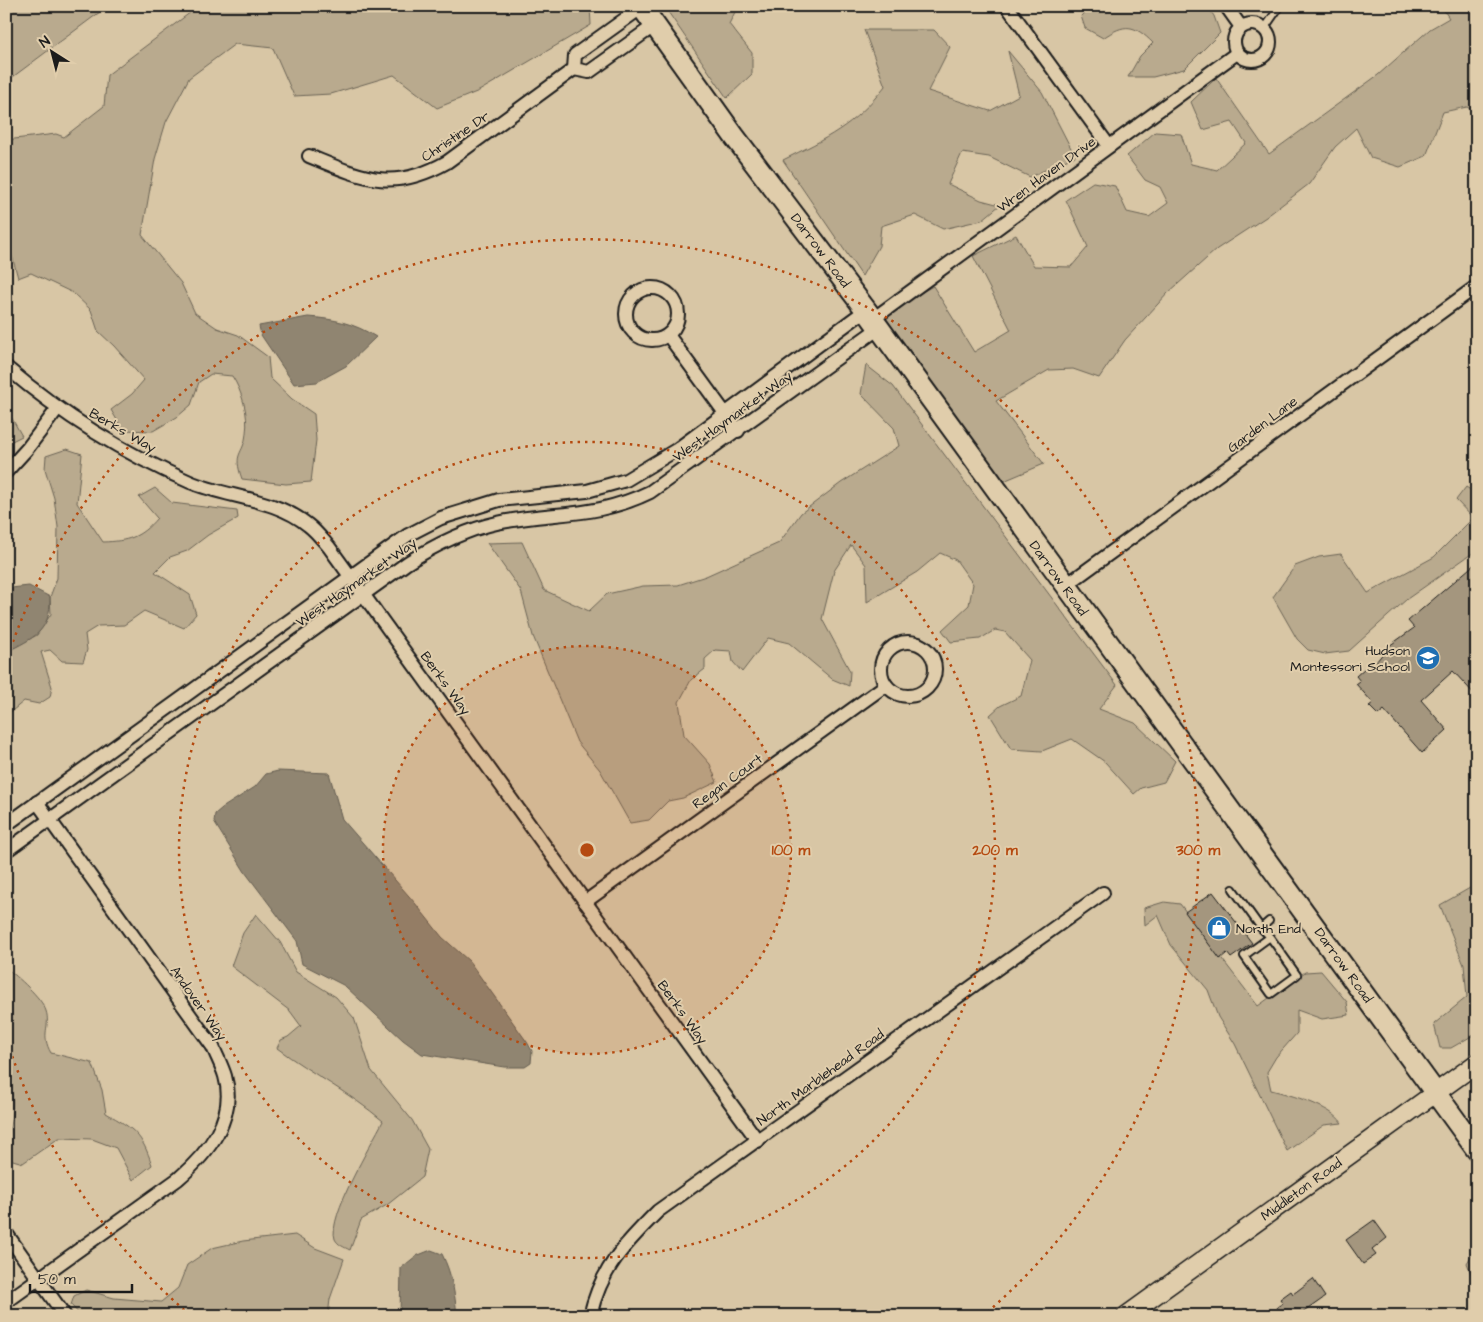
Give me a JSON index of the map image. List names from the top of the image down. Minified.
{"streets":{"main road":["Darrow Road"],"street":["Christine Dr","Wren Haven Drive","West Haymarket Way","Garden Lane","Berks Way","Regan Court","Andover Way","North Marblehead Road","Middleton Road"]},"crossings":[["Christine Dr","Darrow Road"],["Wren Haven Drive","Darrow Road"],["Wren Haven Drive","West Haymarket Way"],["Darrow Road","West Haymarket Way"],["Darrow Road","Garden Lane"],["Darrow Road","Middleton Road"],["West Haymarket Way","Berks Way"],["West Haymarket Way","Andover Way"],["Berks Way","Regan Court"],["Berks Way","North Marblehead Road"]],"places":{"school or university":["Hudson Montessori School"],"shop":["North End"]},"scale_bar":"50 m","north":"top left","rings":["100 m","200 m","300 m"]}
